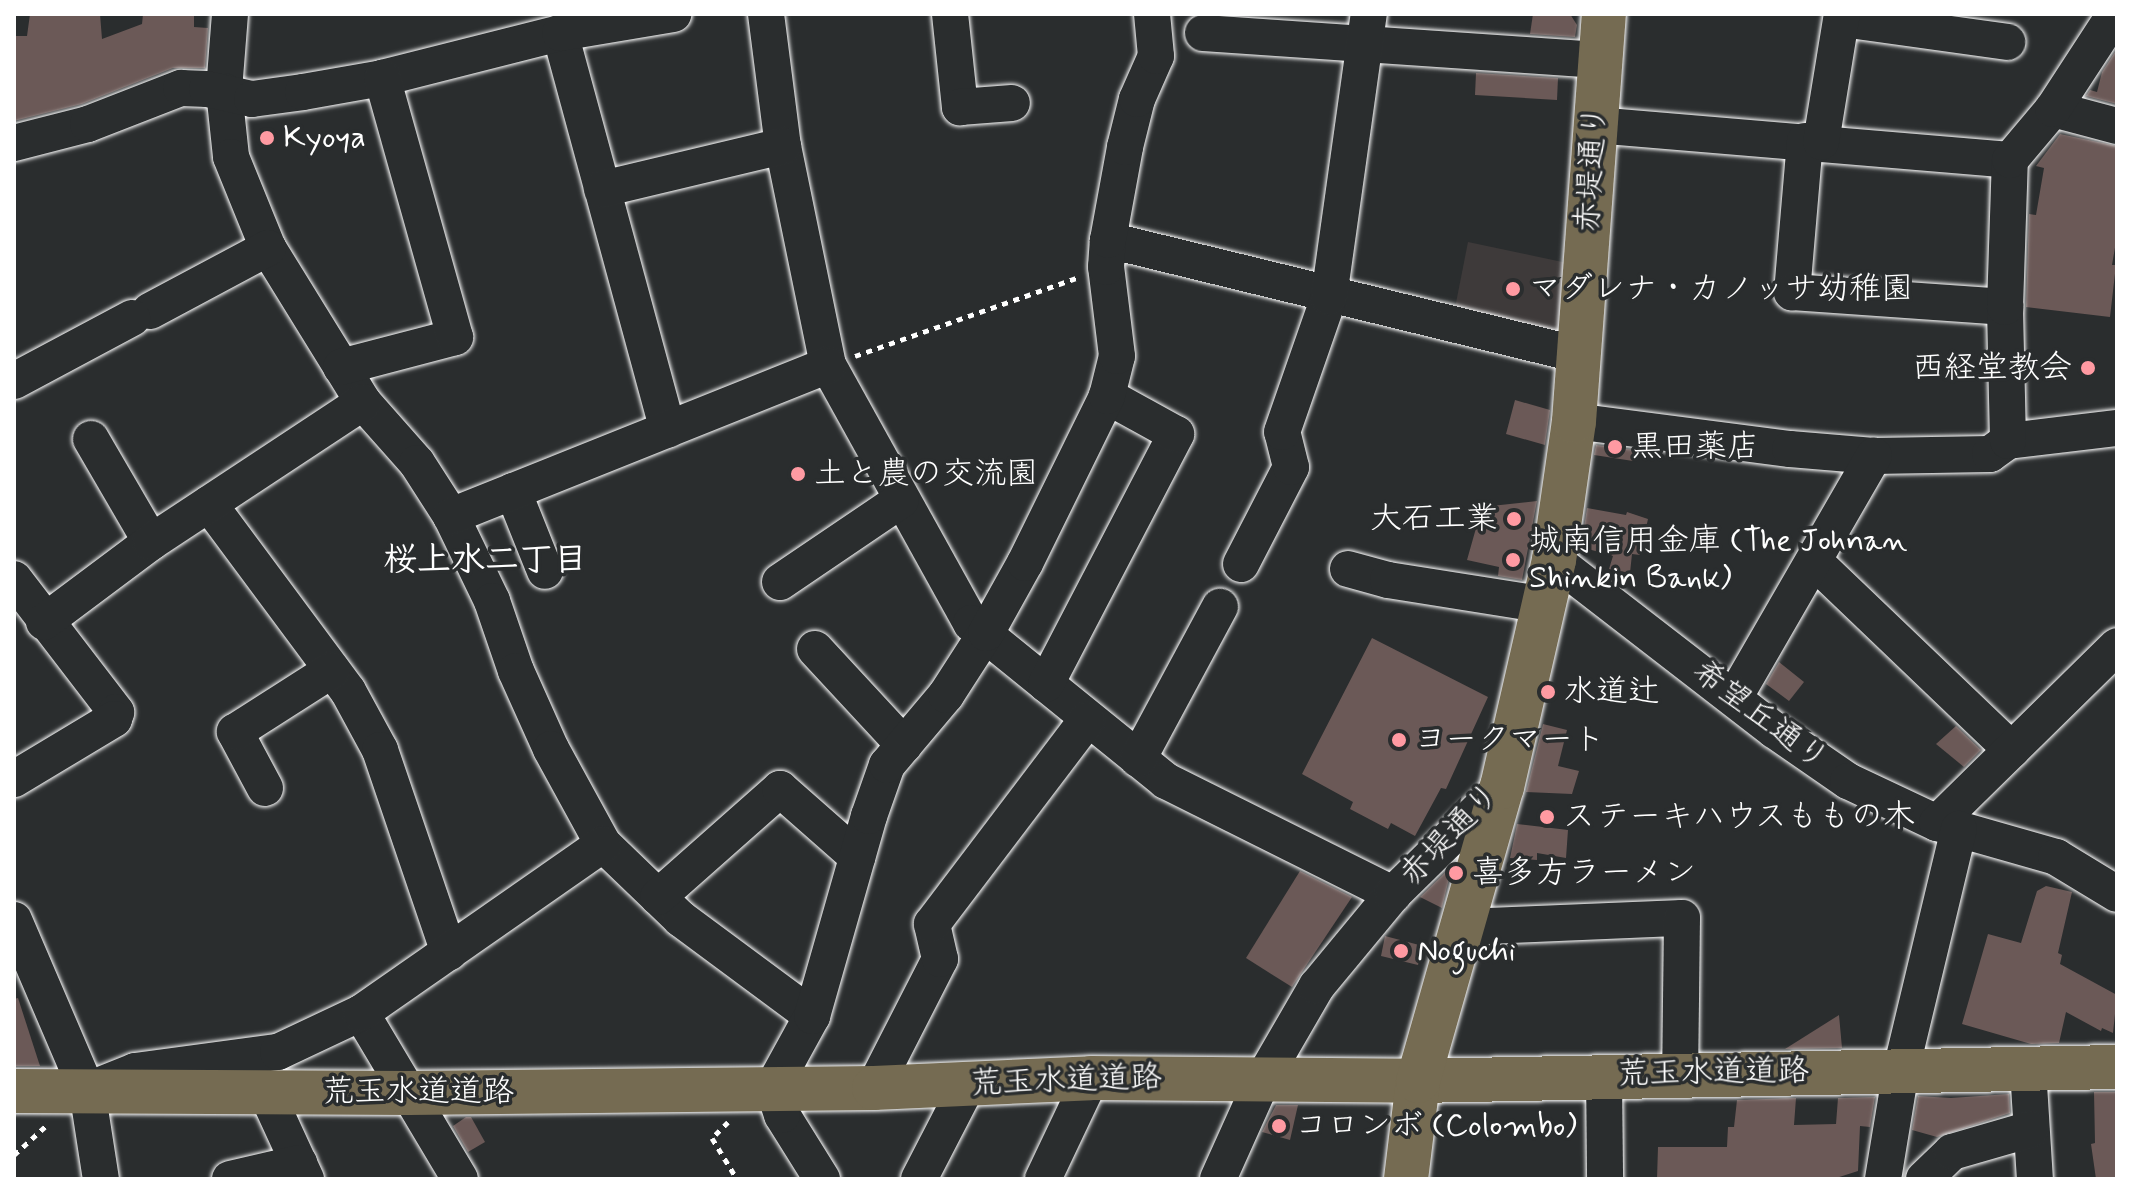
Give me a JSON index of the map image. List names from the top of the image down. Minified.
{"streets":{"main road":["赤堤通り","荒玉水道道路"],"street":["希望丘通り"]},"crossings":[["赤堤通り","希望丘通り"],["赤堤通り","荒玉水道道路"]],"districts":["桜上水二丁目"],"places":["Kyoya","マダレナ・カノッサ幼稚園","西経堂教会","黒田薬店","土と農の交流園","大石工業","城南信用金庫 (The Johnan Shinkin Bank)","水道辻","ヨークマート","ステーキハウスももの木","喜多方ラーメン","Noguchi","コロンボ (Colombo)"]}
